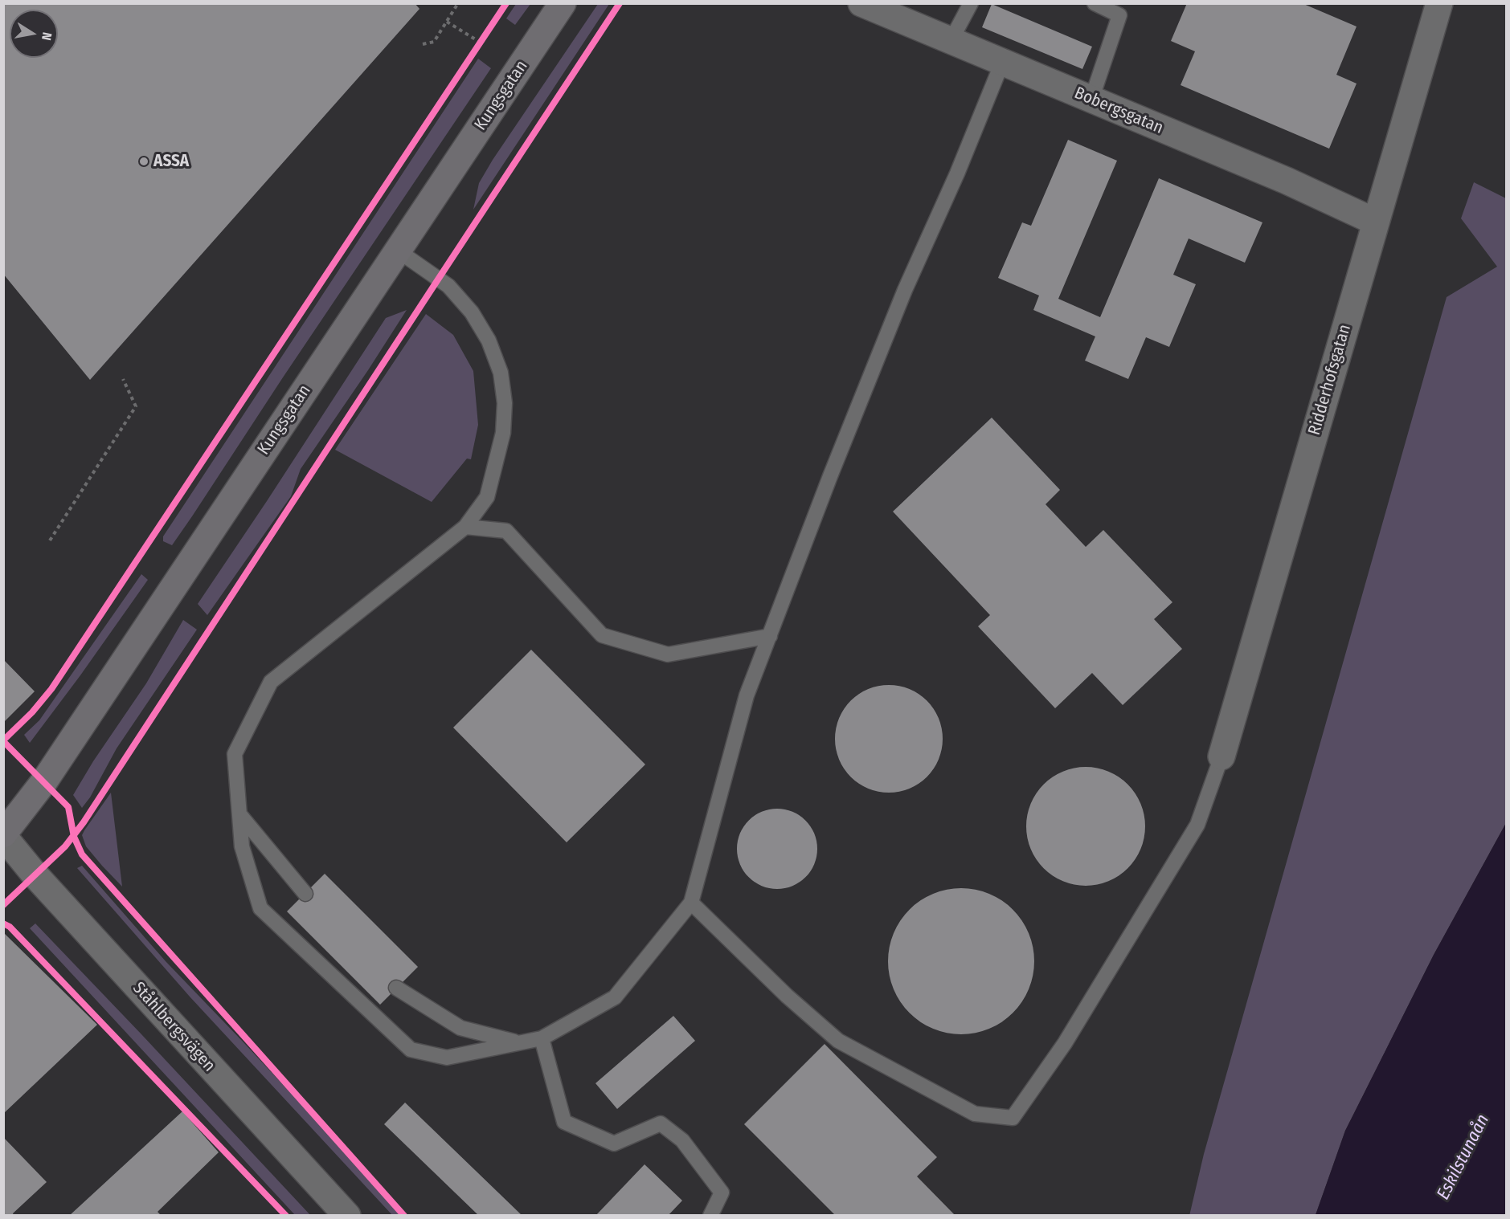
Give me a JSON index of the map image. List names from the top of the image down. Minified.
{"streets":{"main road":["Kungsgatan"],"street":["Bobergsgatan","Ridderhofsgatan","Ståhlbergsvägen"]},"crossings":[["Kungsgatan","Ståhlbergsvägen"],["Bobergsgatan","Ridderhofsgatan"]],"water":["Eskilstunaån"],"places":["ASSA"],"north":"right"}
